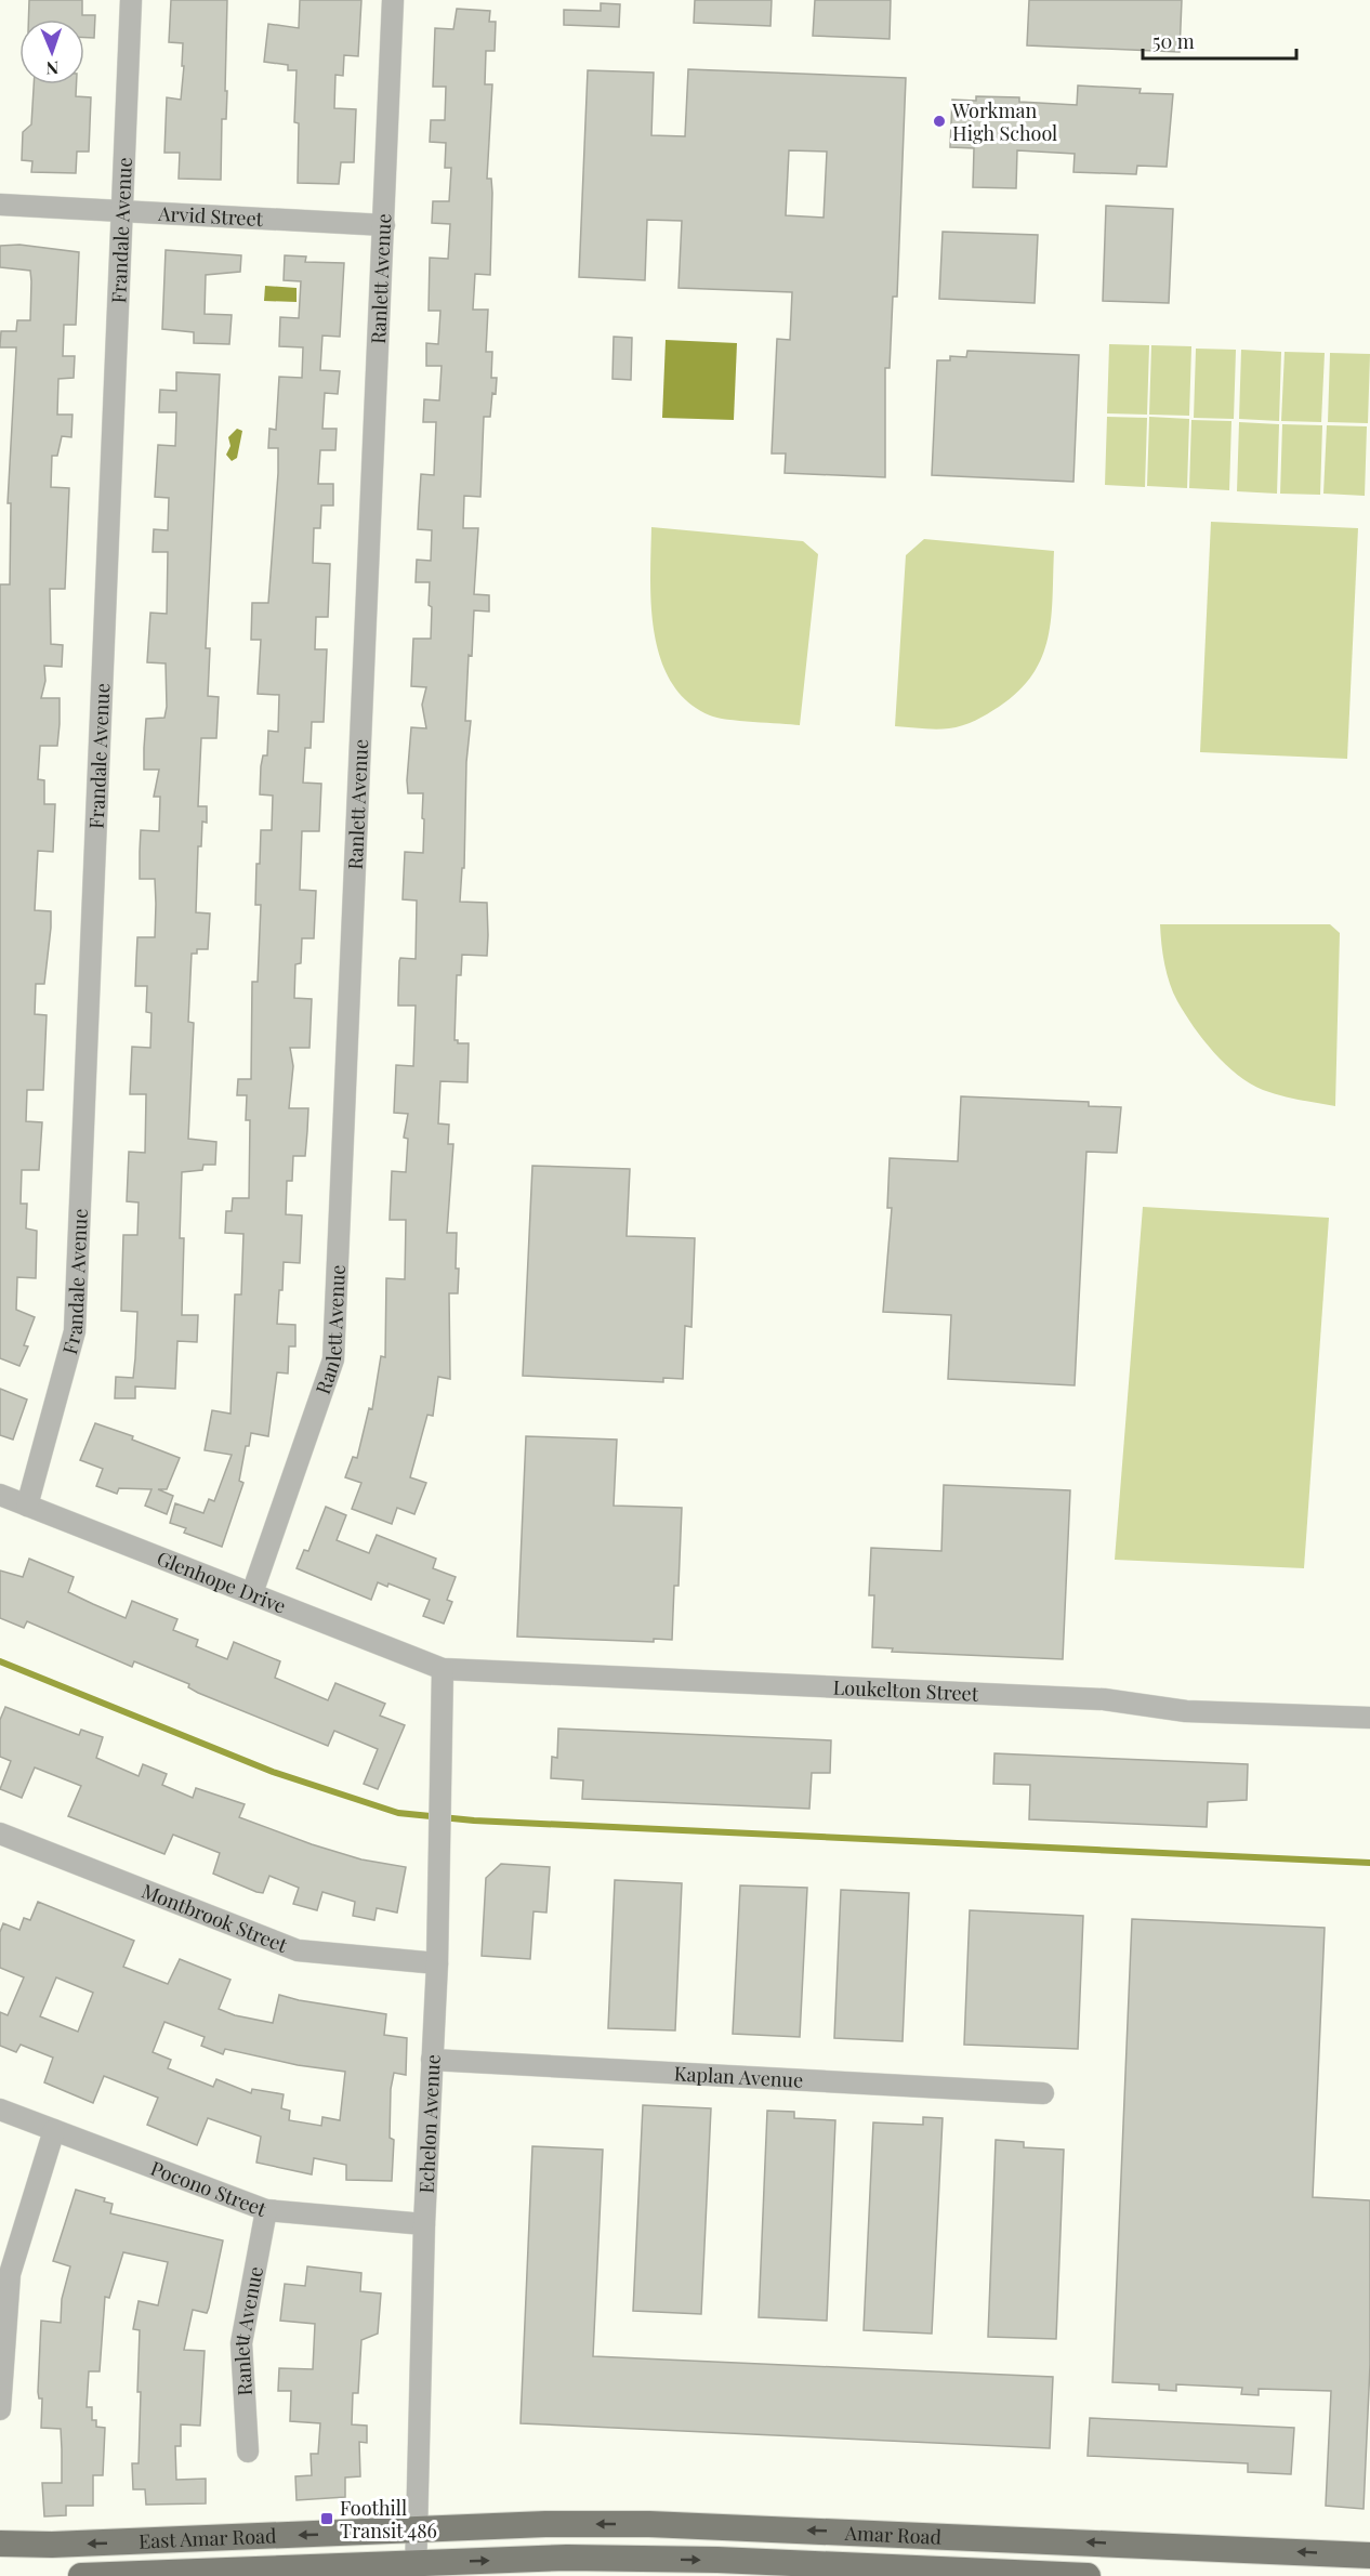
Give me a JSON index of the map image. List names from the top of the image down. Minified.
{"streets":{"main road":["Amar Road","East Amar Road"],"street":["Arvid Street","Frandale Avenue","Ranlett Avenue","Glenhope Drive","Loukelton Street","Montbrook Street","Kaplan Avenue","Echelon Avenue","Pocono Street"]},"crossings":[["Arvid Street","Frandale Avenue"],["Arvid Street","Ranlett Avenue"],["Frandale Avenue","Glenhope Drive"],["Ranlett Avenue","Glenhope Drive"],["Ranlett Avenue","Pocono Street"],["Glenhope Drive","Loukelton Street"],["Glenhope Drive","Echelon Avenue"],["Loukelton Street","Echelon Avenue"],["Montbrook Street","Echelon Avenue"],["Kaplan Avenue","Echelon Avenue"],["Echelon Avenue","Pocono Street"],["Echelon Avenue","Amar Road"],["Echelon Avenue","East Amar Road"],["Amar Road","East Amar Road"]],"places":{"other":["Workman High School"],"transit":["Foothill Transit 486"]},"scale_bar":"50 m","north":"bottom"}
